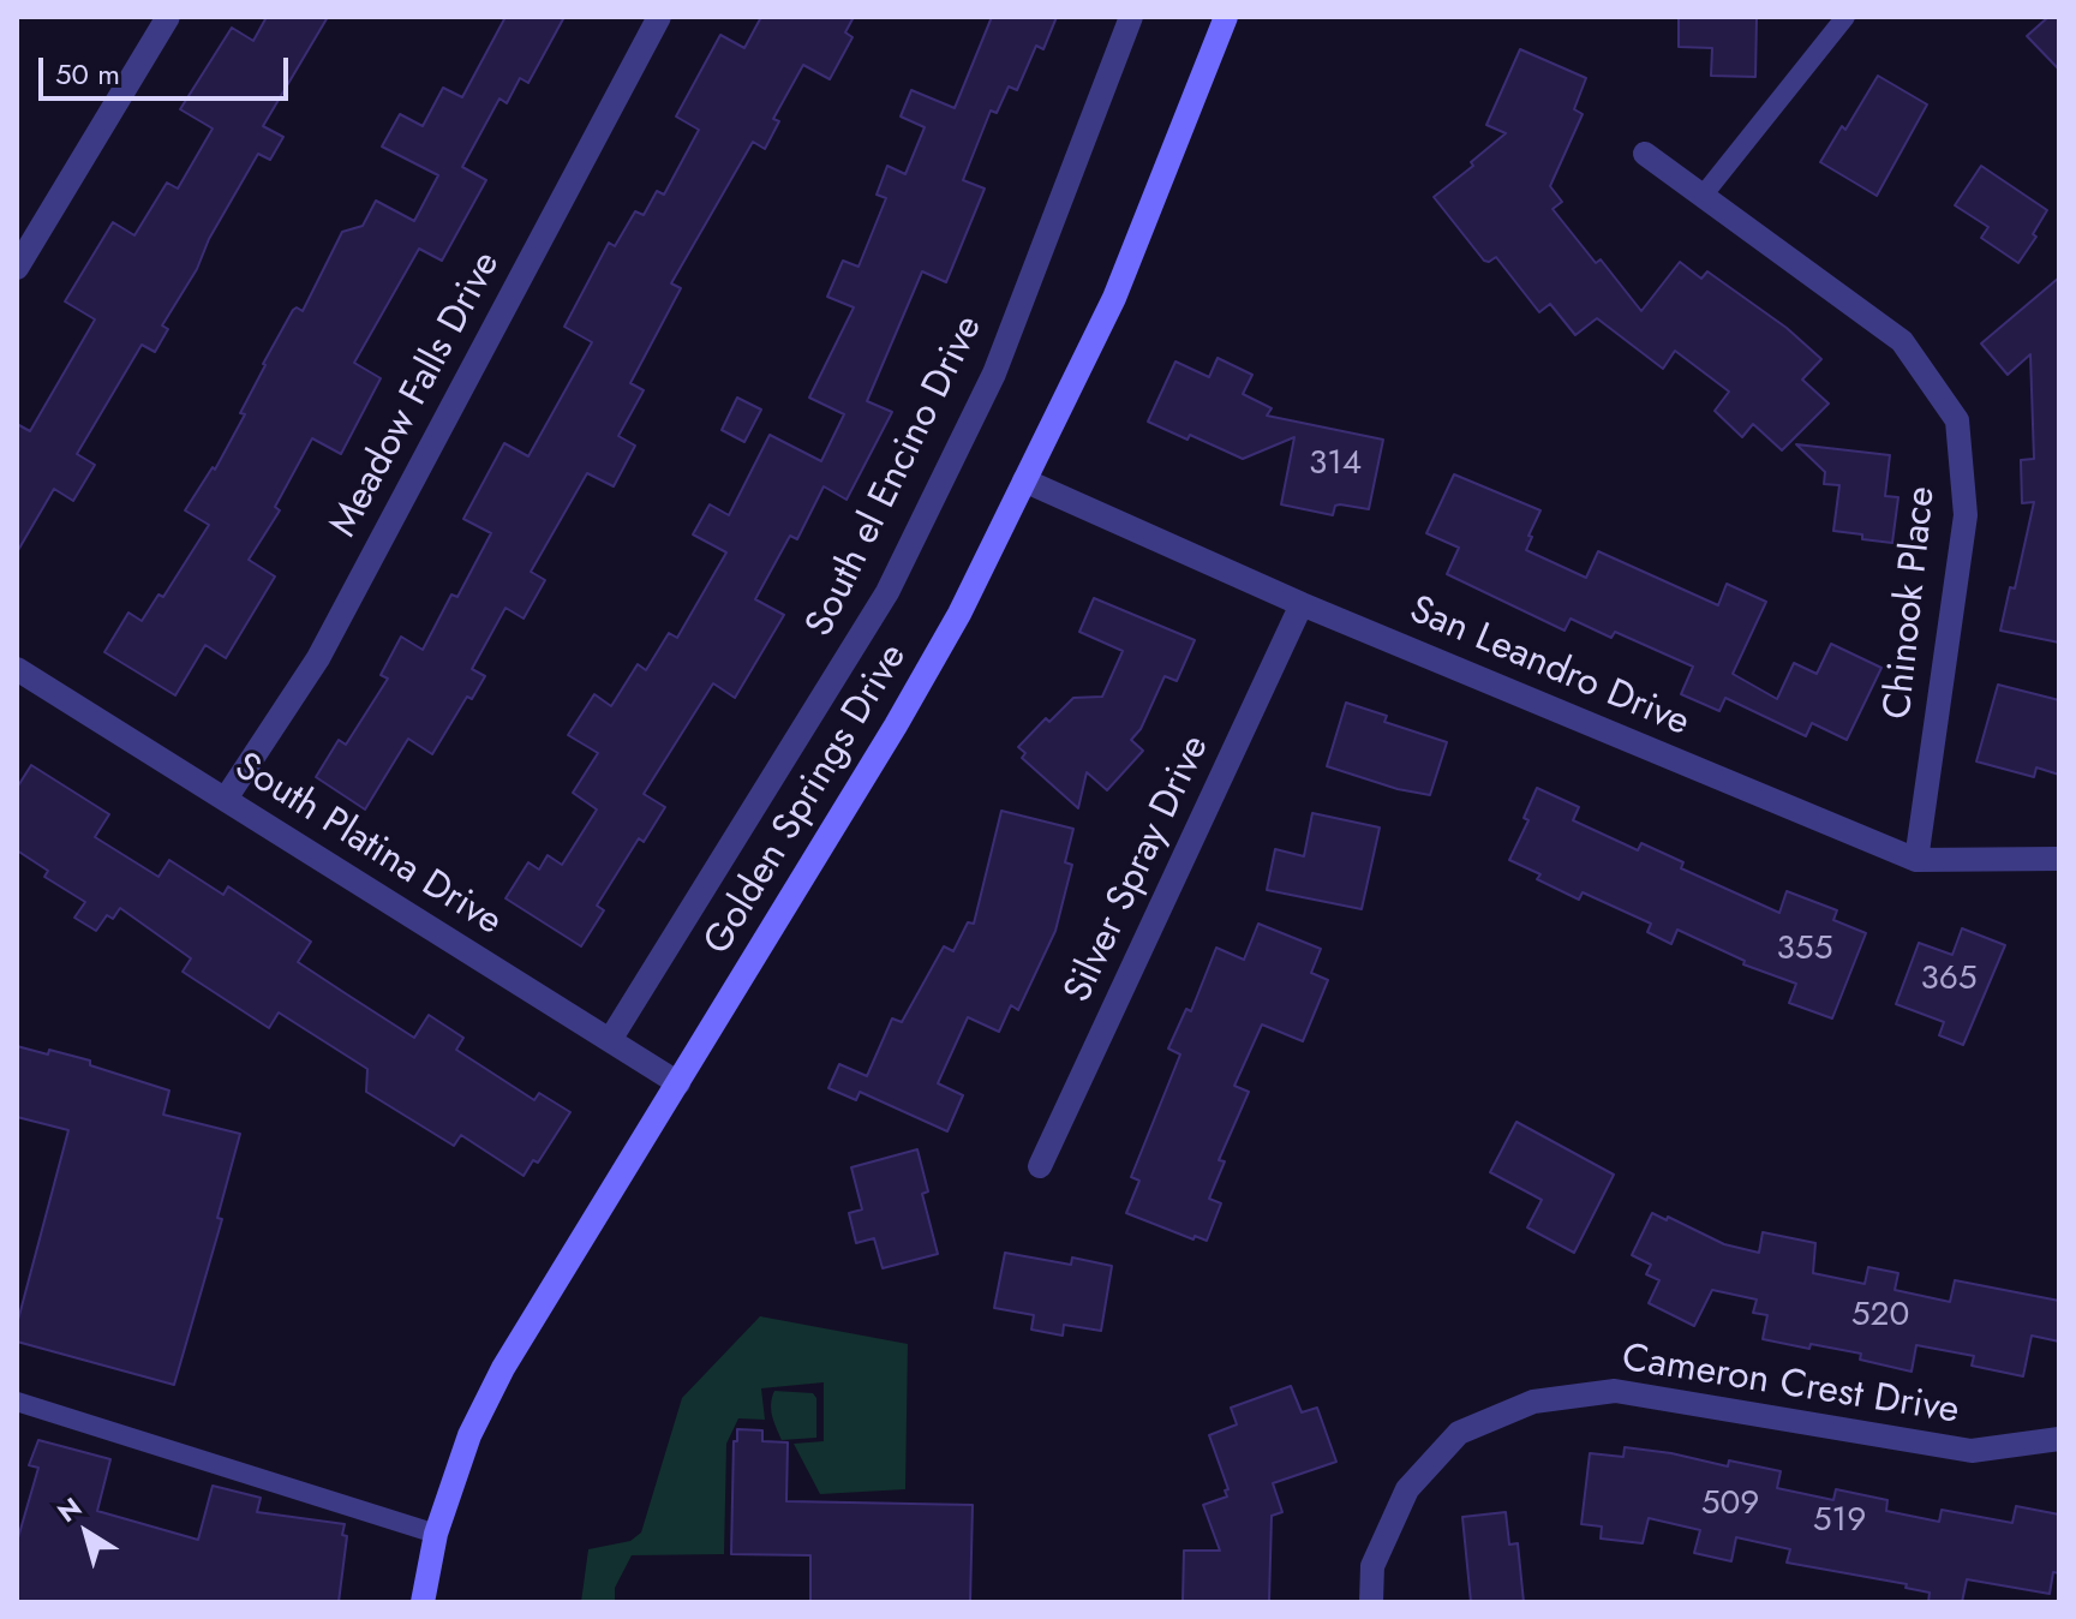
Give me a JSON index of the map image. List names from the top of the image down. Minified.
{"streets":{"main road":["Golden Springs Drive"],"street":["Meadow Falls Drive","South el Encino Drive","Chinook Place","San Leandro Drive","South Platina Drive","Silver Spray Drive","Cameron Crest Drive"]},"crossings":[["Meadow Falls Drive","South Platina Drive"],["South el Encino Drive","South Platina Drive"],["Chinook Place","San Leandro Drive"],["San Leandro Drive","Golden Springs Drive"],["San Leandro Drive","Silver Spray Drive"],["Golden Springs Drive","South Platina Drive"]],"house_numbers":["314","355","365","520","509","519"],"scale_bar":"50 m","north":"top left"}
